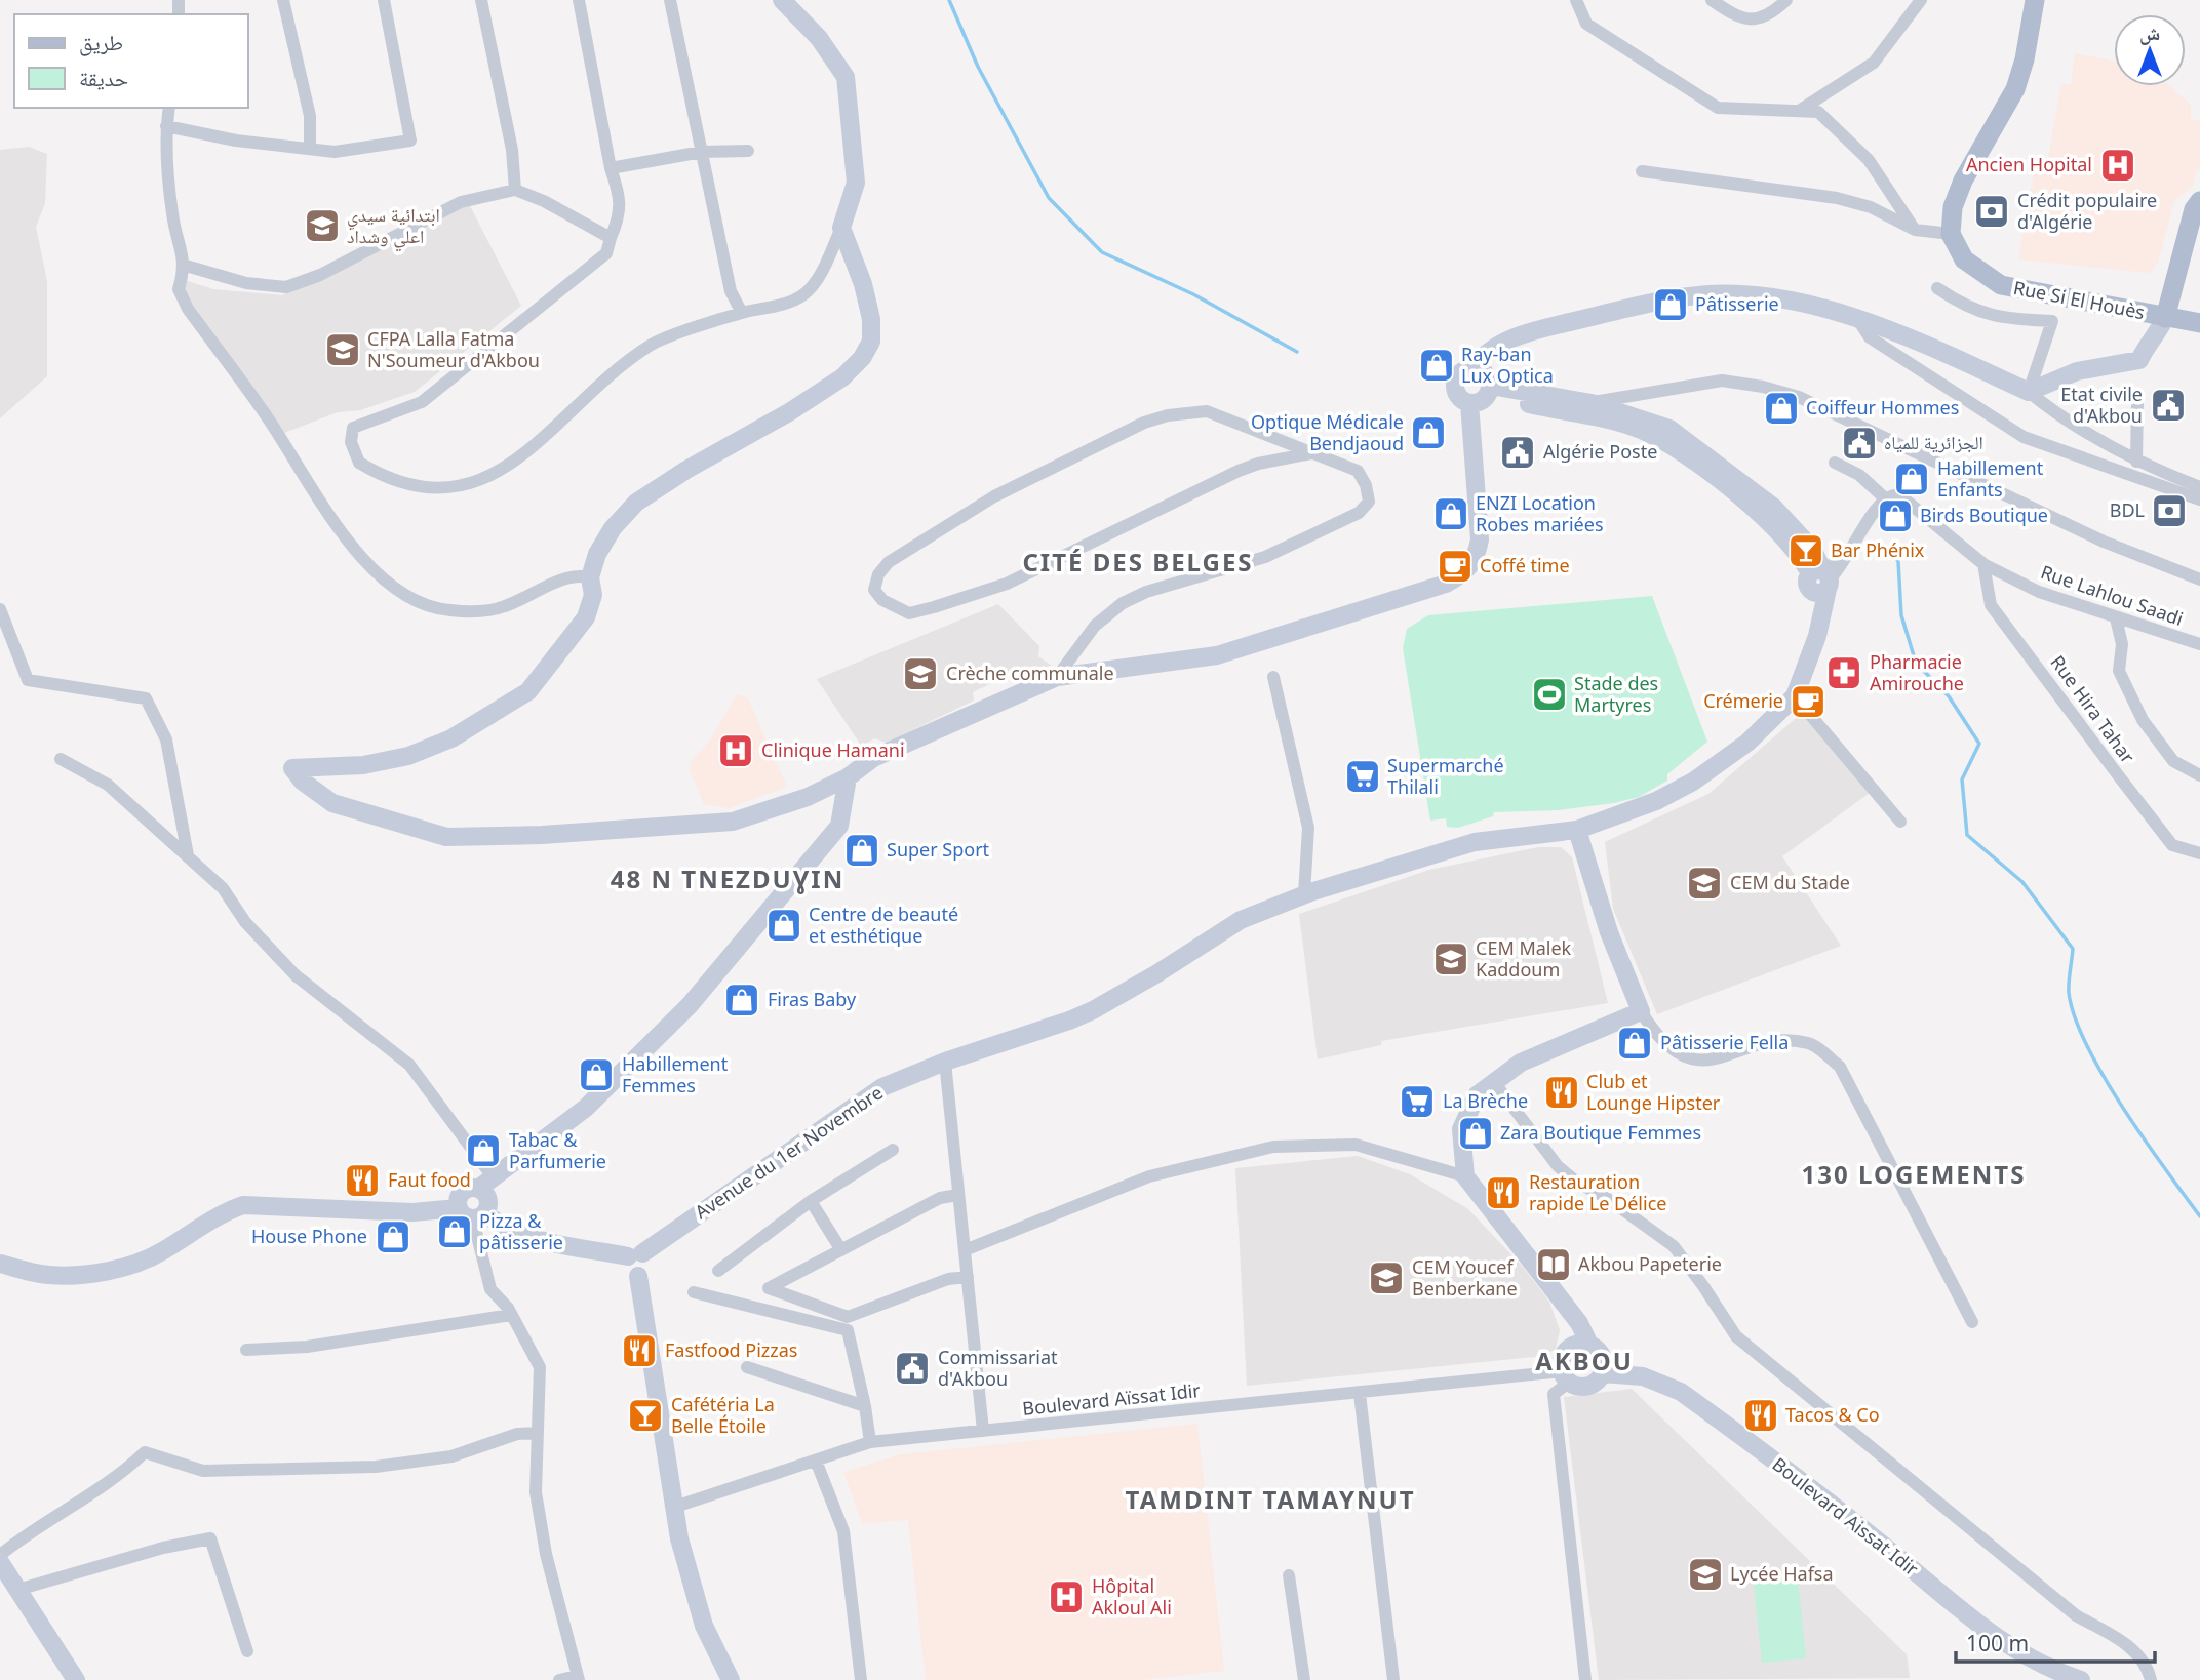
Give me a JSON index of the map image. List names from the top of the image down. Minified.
{"streets":{"main road":["Rue Si El Houès"],"street":["Rue Lahlou Saadi","Rue Hira Tahar","Avenue du 1er Novembre","Boulevard Aïssat Idir","Boulevard Aissat Idir"]},"crossings":[["Rue Lahlou Saadi","Rue Hira Tahar"],["Boulevard Aïssat Idir","Boulevard Aissat Idir"]],"districts":["CITÉ DES BELGES","48 N TNEZDUƔIN","130 LOGEMENTS","AKBOU","TAMDINT TAMAYNUT"],"places":{"hospital":["Ancien Hopital","Clinique Hamani","Hôpital Akloul Ali"],"bank":["Crédit populaire d'Algérie","BDL"],"school or university":["ابتدائية سيدي اعلي وشداد","CFPA Lalla Fatma N'Soumeur d'Akbou","Crèche communale","CEM du Stade","CEM Malek Kaddoum","CEM Youcef Benberkane","Lycée Hafsa"],"shop":["Pâtisserie","Ray-ban Lux Optica","Coiffeur Hommes","Optique Médicale Bendjaoud","Habillement Enfants","ENZI Location Robes mariées","Birds Boutique","Super Sport","Centre de beauté et esthétique","Firas Baby","Pâtisserie Fella","Habillement Femmes","Zara Boutique Femmes","Tabac & Parfumerie","Pizza & pâtisserie","House Phone"],"public building":["Etat civile d'Akbou","الجزائرية للمياه","Algérie Poste","Commissariat d'Akbou"],"bar":["Bar Phénix","Cafétéria La Belle Étoile"],"cafe":["Coffé time","Crémerie"],"pharmacy":["Pharmacie Amirouche"],"sports":["Stade des Martyres"],"supermarket":["Supermarché Thilali","La Brèche"],"restaurant":["Club et Lounge Hipster","Faut food","Restauration rapide Le Délice","Fastfood Pizzas","Tacos & Co"],"library":["Akbou Papeterie"]},"legend":["طريق","حديقة"],"scale_bar":"100 m","north":"top"}
